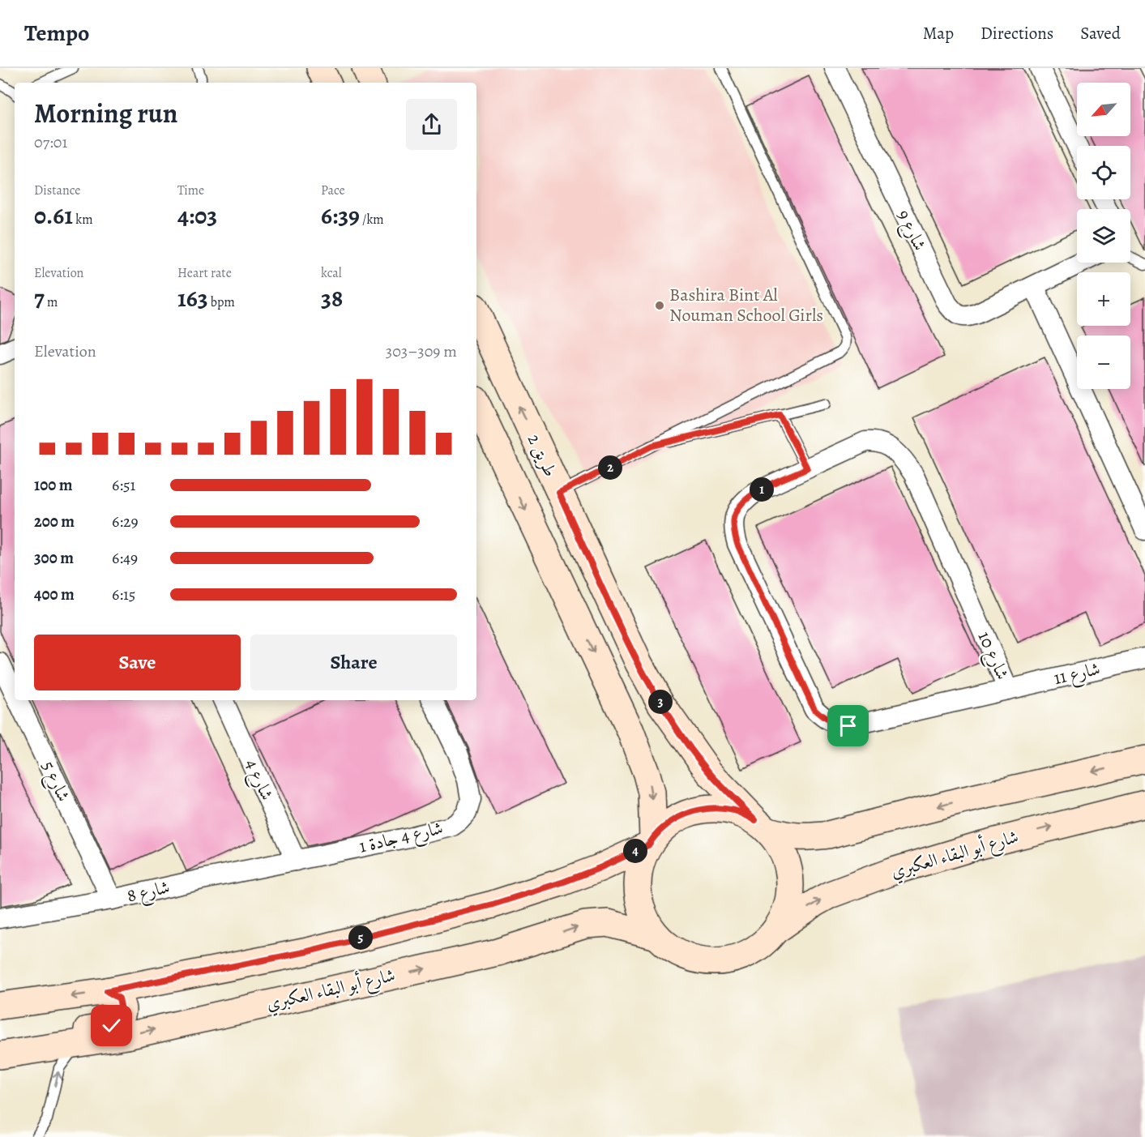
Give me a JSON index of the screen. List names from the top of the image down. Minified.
{"streets":{"main road":["طريق 2","شارع أبو البقاء العكبري"],"street":["شارع 9","شارع 10","شارع 11","شارع 4","شارع 5","شارع 4 جادة 1","شارع 8"]},"crossings":[["طريق 2","شارع أبو البقاء العكبري"],["شارع 10","شارع 11"],["شارع 4","شارع 4 جادة 1"],["شارع 4","شارع 8"],["شارع 5","شارع 8"],["شارع 4 جادة 1","شارع 8"]],"places":["Bashira Bint Al Nouman School Girls"],"north":"bottom left","page":{"header":"Tempo","nav":["Map","Directions","Saved"],"map_buttons":["+","−"],"heading":["Morning run","07:01"],"stats":[["Distance","0.61 km"],["Time","4:03"],["Pace","6:39 /km"],["Elevation","7 m"],["Heart rate","163 bpm"],["kcal","38"]],"chart":["Elevation","303–309 m"],"pins":["2","1","3","4","5"],"list":[{"name":"100 m","note":"6:51"},{"name":"200 m","note":"6:29"},{"name":"300 m","note":"6:49"},{"name":"400 m","note":"6:15"}],"buttons":["Save","Share"]}}
